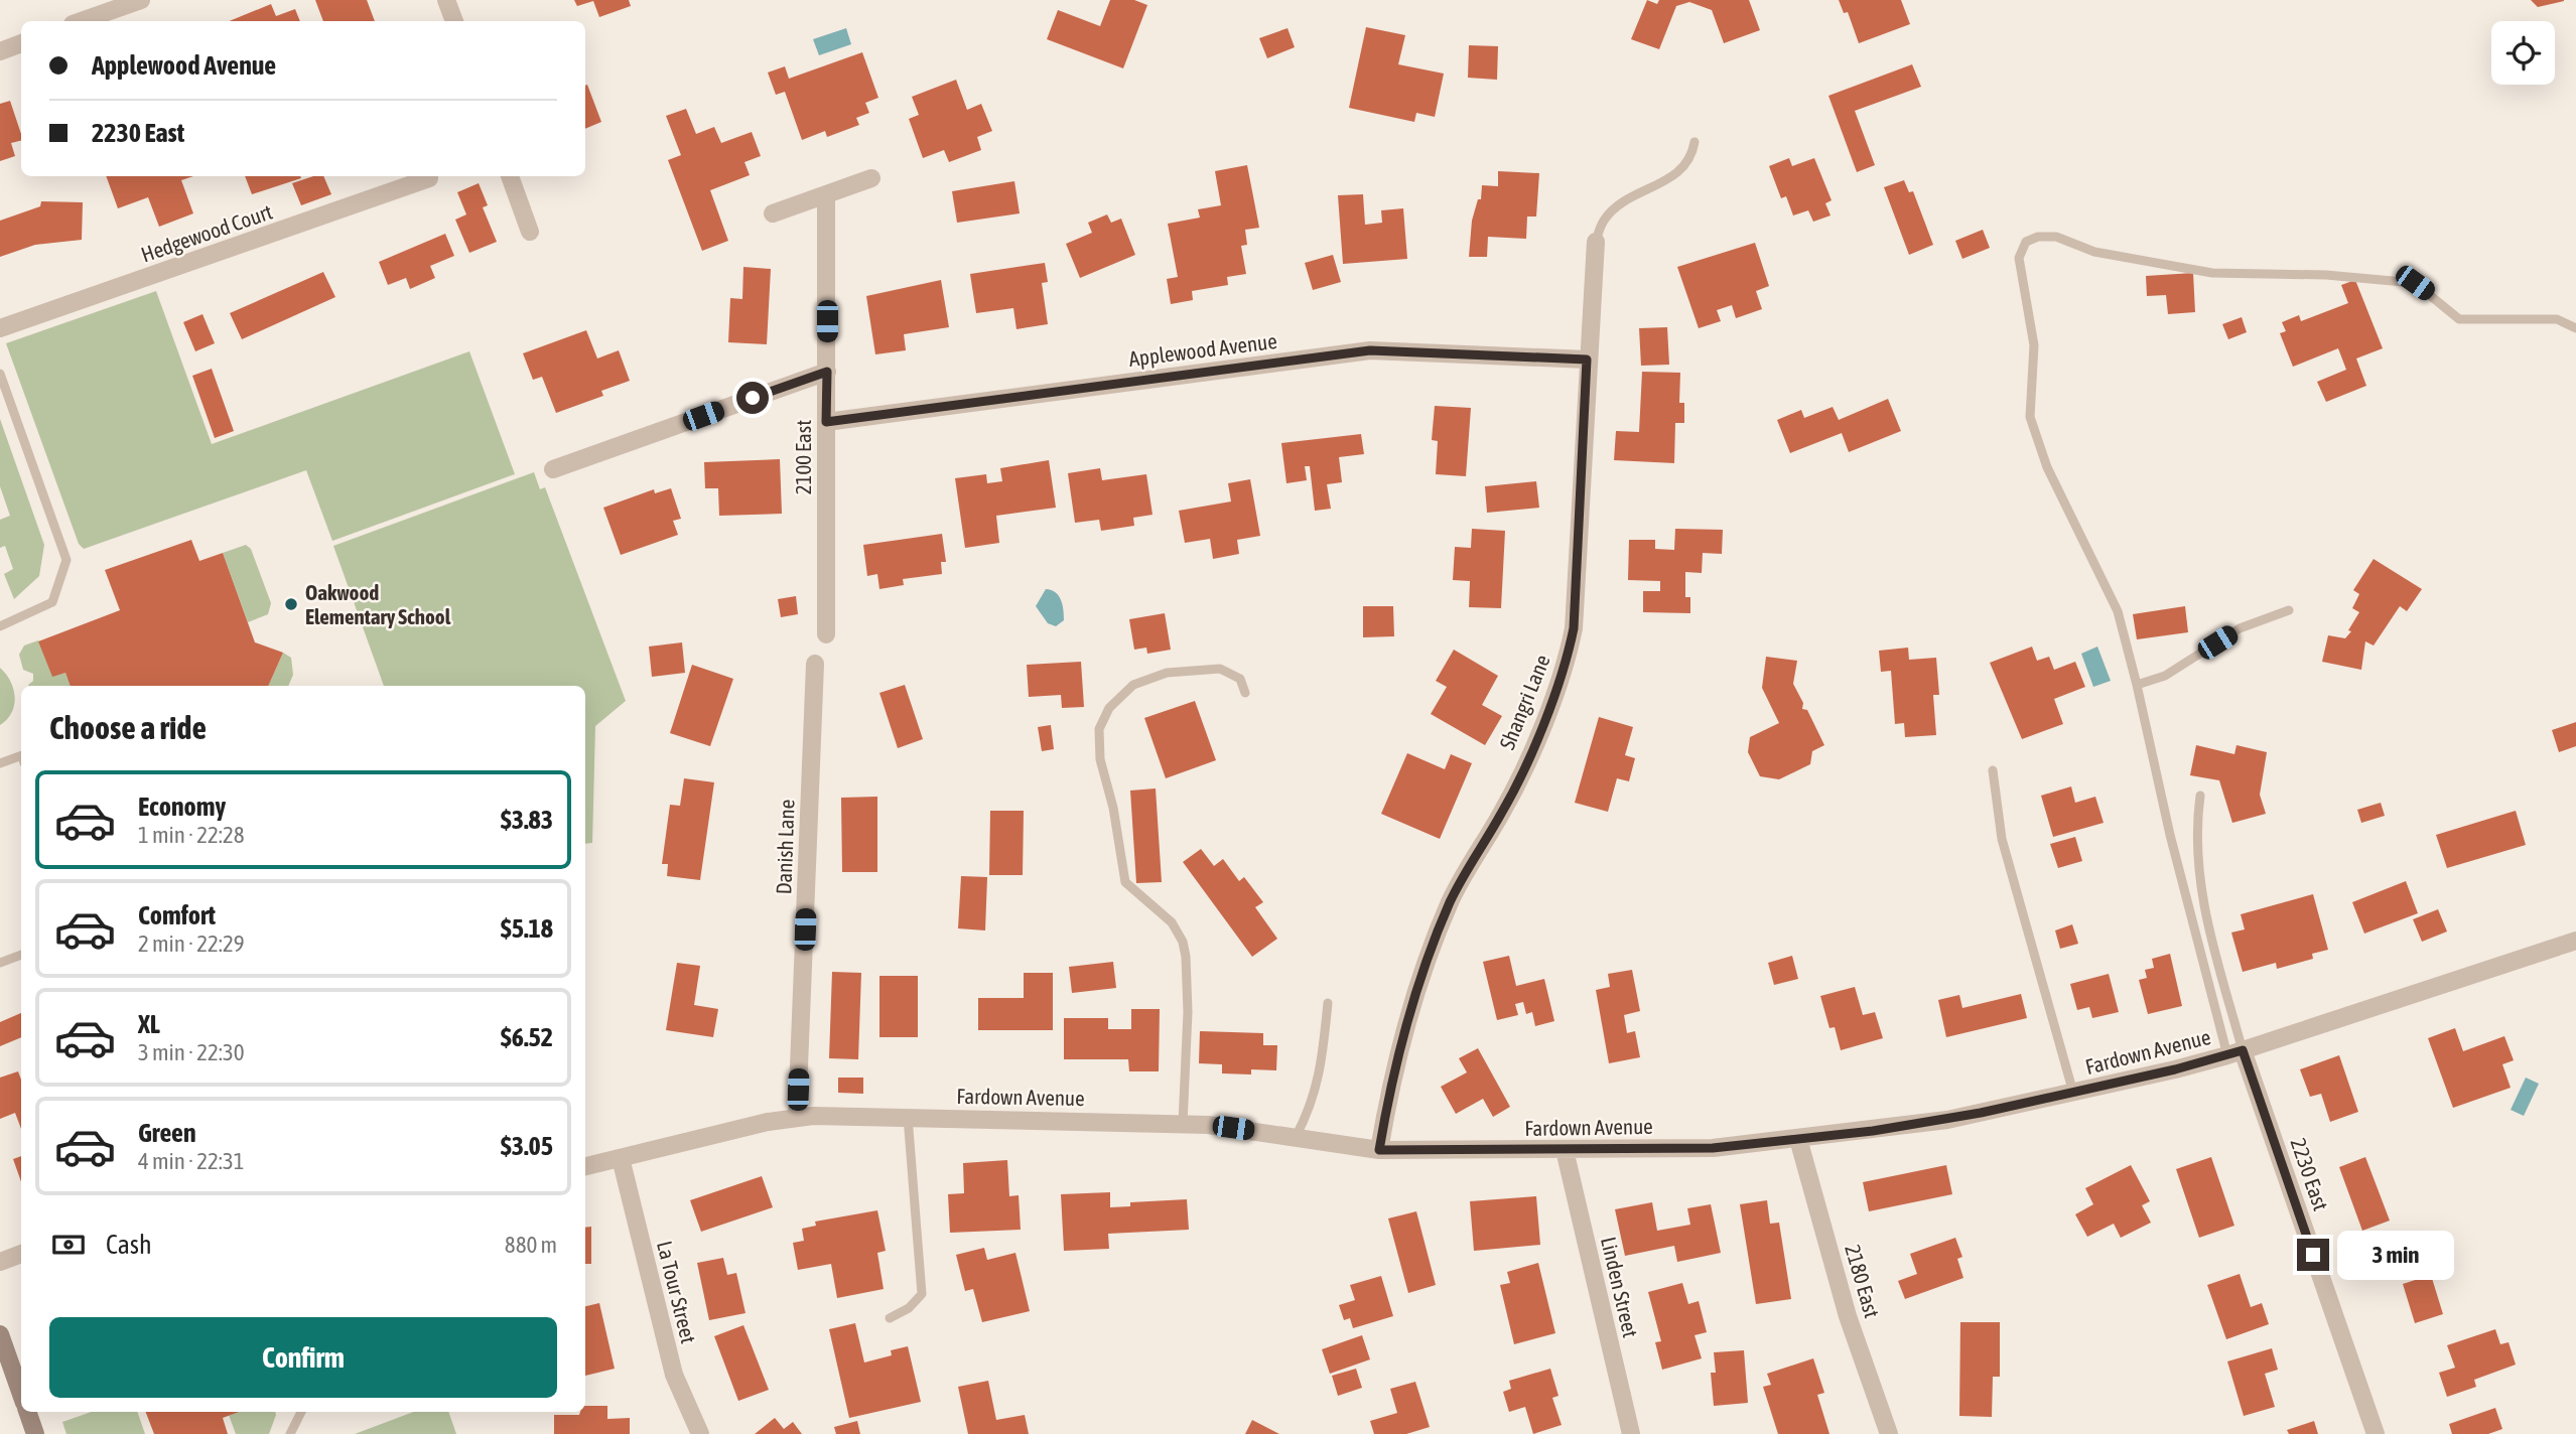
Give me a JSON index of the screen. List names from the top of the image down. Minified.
{"streets":{"street":["Hedgewood Court","Applewood Avenue","2100 East","Shangri Lane","Danish Lane","Fardown Avenue","2230 East","2180 East","Linden Street","La Tour Street"]},"crossings":[["Applewood Avenue","2100 East"],["Applewood Avenue","Shangri Lane"],["Shangri Lane","Fardown Avenue"],["Danish Lane","Fardown Avenue"],["Fardown Avenue","2230 East"],["Fardown Avenue","2180 East"],["Fardown Avenue","Linden Street"],["Fardown Avenue","La Tour Street"]],"places":["Oakwood Elementary School"],"page":{"banner":["Applewood Avenue","2230 East"],"heading":"Choose a ride","list":[{"name":"Economy","note":"1 min · 22:28","value":"$3.83"},{"name":"Comfort","note":"2 min · 22:29","value":"$5.18"},{"name":"XL","note":"3 min · 22:30","value":"$6.52"},{"name":"Green","note":"4 min · 22:31","value":"$3.05"}],"pay":["Cash","880 m"],"bubble":"3 min","buttons":"Confirm"}}
